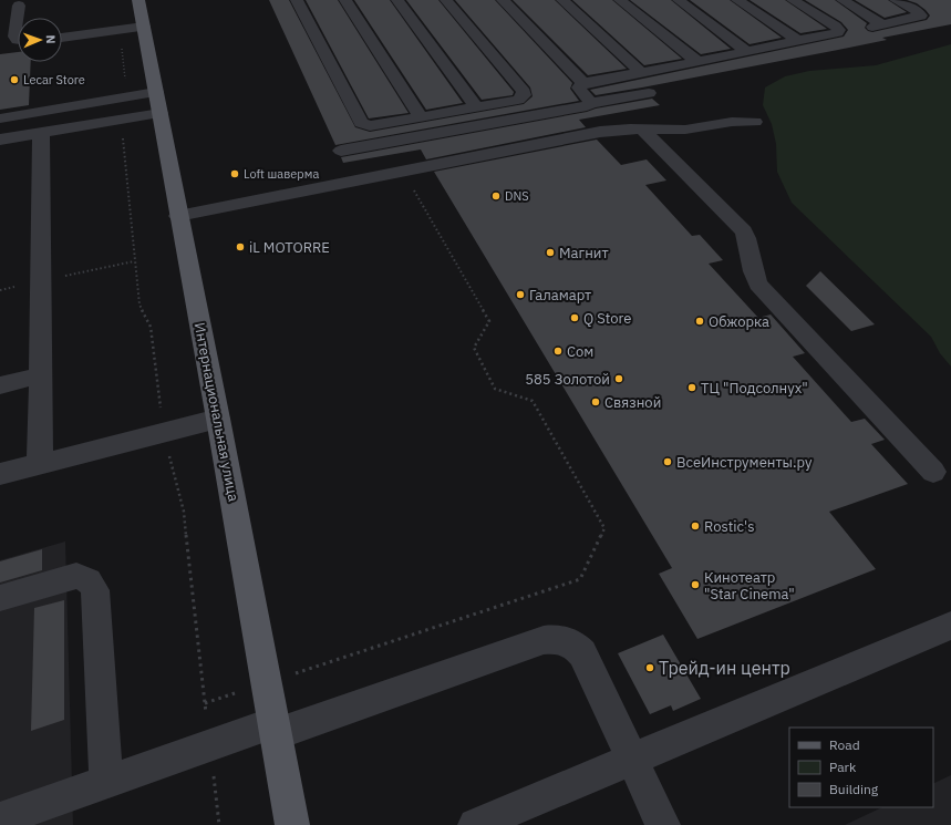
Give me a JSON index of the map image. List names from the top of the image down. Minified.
{"streets":{"main road":["Интернациональная улица"]},"places":["Lecar Store","Loft шаверма","DNS","iL MOTORRE","Магнит","Галамарт","Q Store","Обжорка","Сом","585 Золотой","ТЦ \"Подсолнух\"","Связной","ВсеИнструменты.ру","Rostic's","Кинотеатр \"Star Cinema\"","Трейд-ин центр"],"legend":["Road","Park","Building"],"north":"right"}
